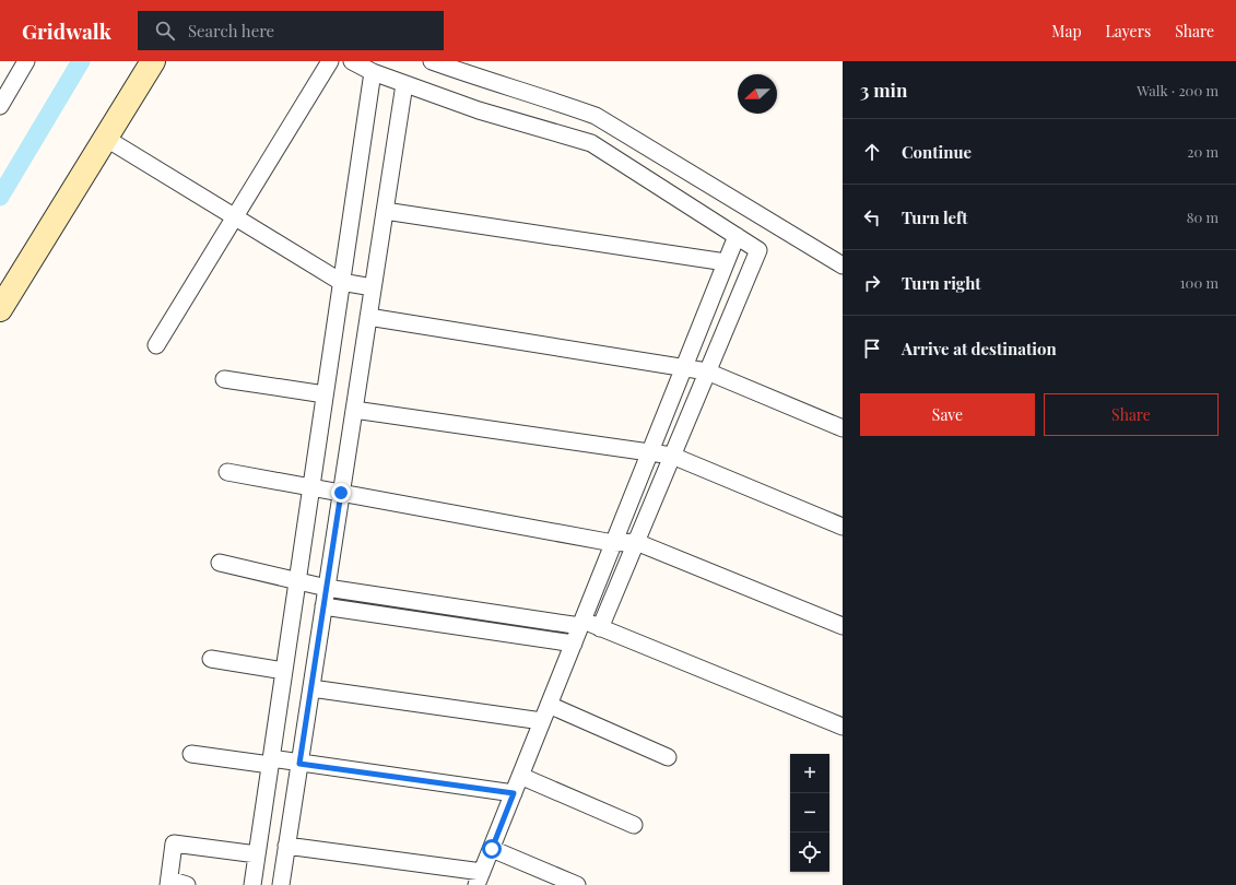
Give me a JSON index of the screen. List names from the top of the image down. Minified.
{"north":"left","page":{"header":"Gridwalk","search":"Search here","nav":["Map","Layers","Share"],"heading":["3 min","Walk · 200 m"],"list":[["Continue","20 m"],["Turn left","80 m"],["Turn right","100 m"],"Arrive at destination"],"buttons":["Save","Share"],"map_buttons":["+","−"]}}
